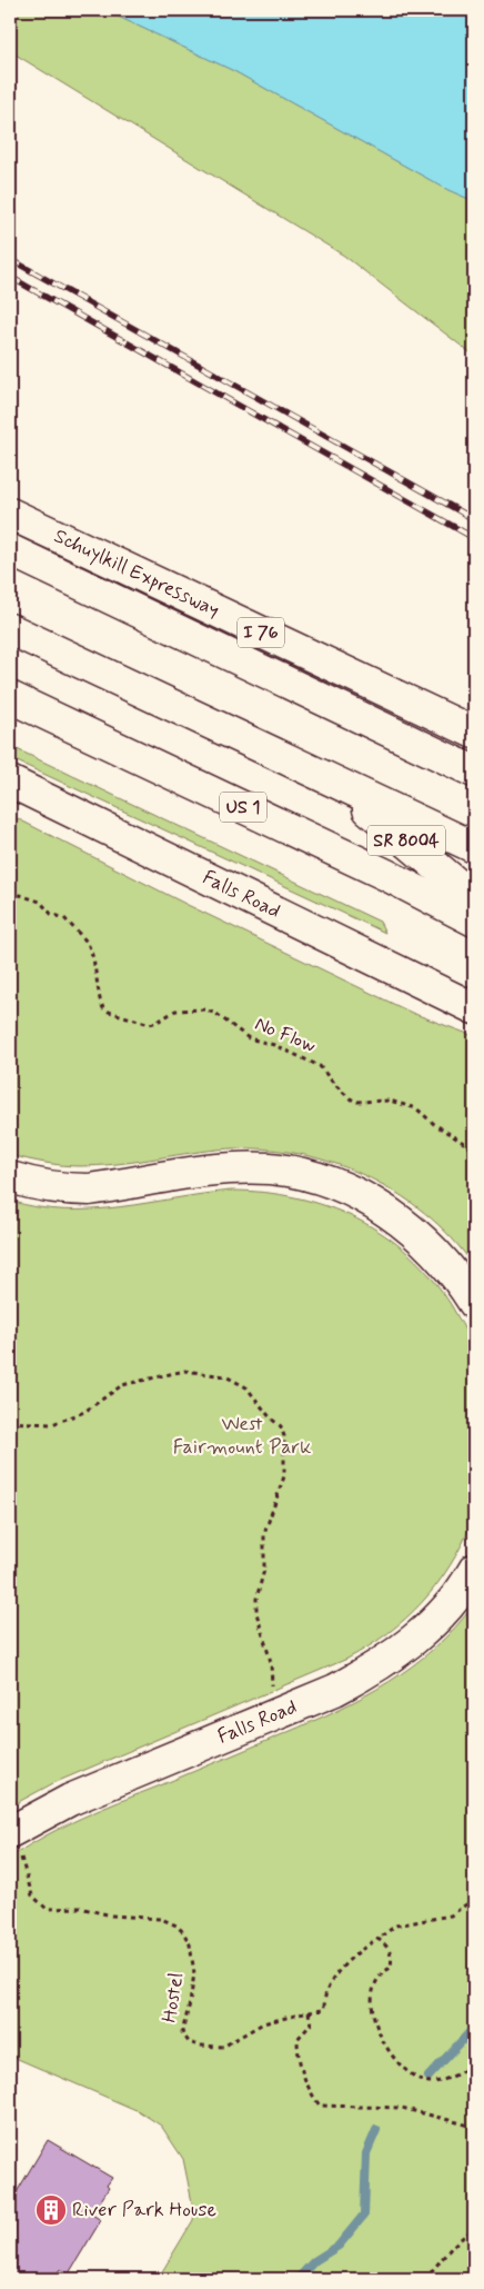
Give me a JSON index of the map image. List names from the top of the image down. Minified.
{"streets":{"main road":["Schuylkill Expressway","I 76","US 1","SR 8004","Falls Road"],"path":["No Flow","Hostel"]},"crossings":[["Falls Road","Hostel"]],"parks":["West Fairmount Park"],"places":{"building":["River Park House"]}}
